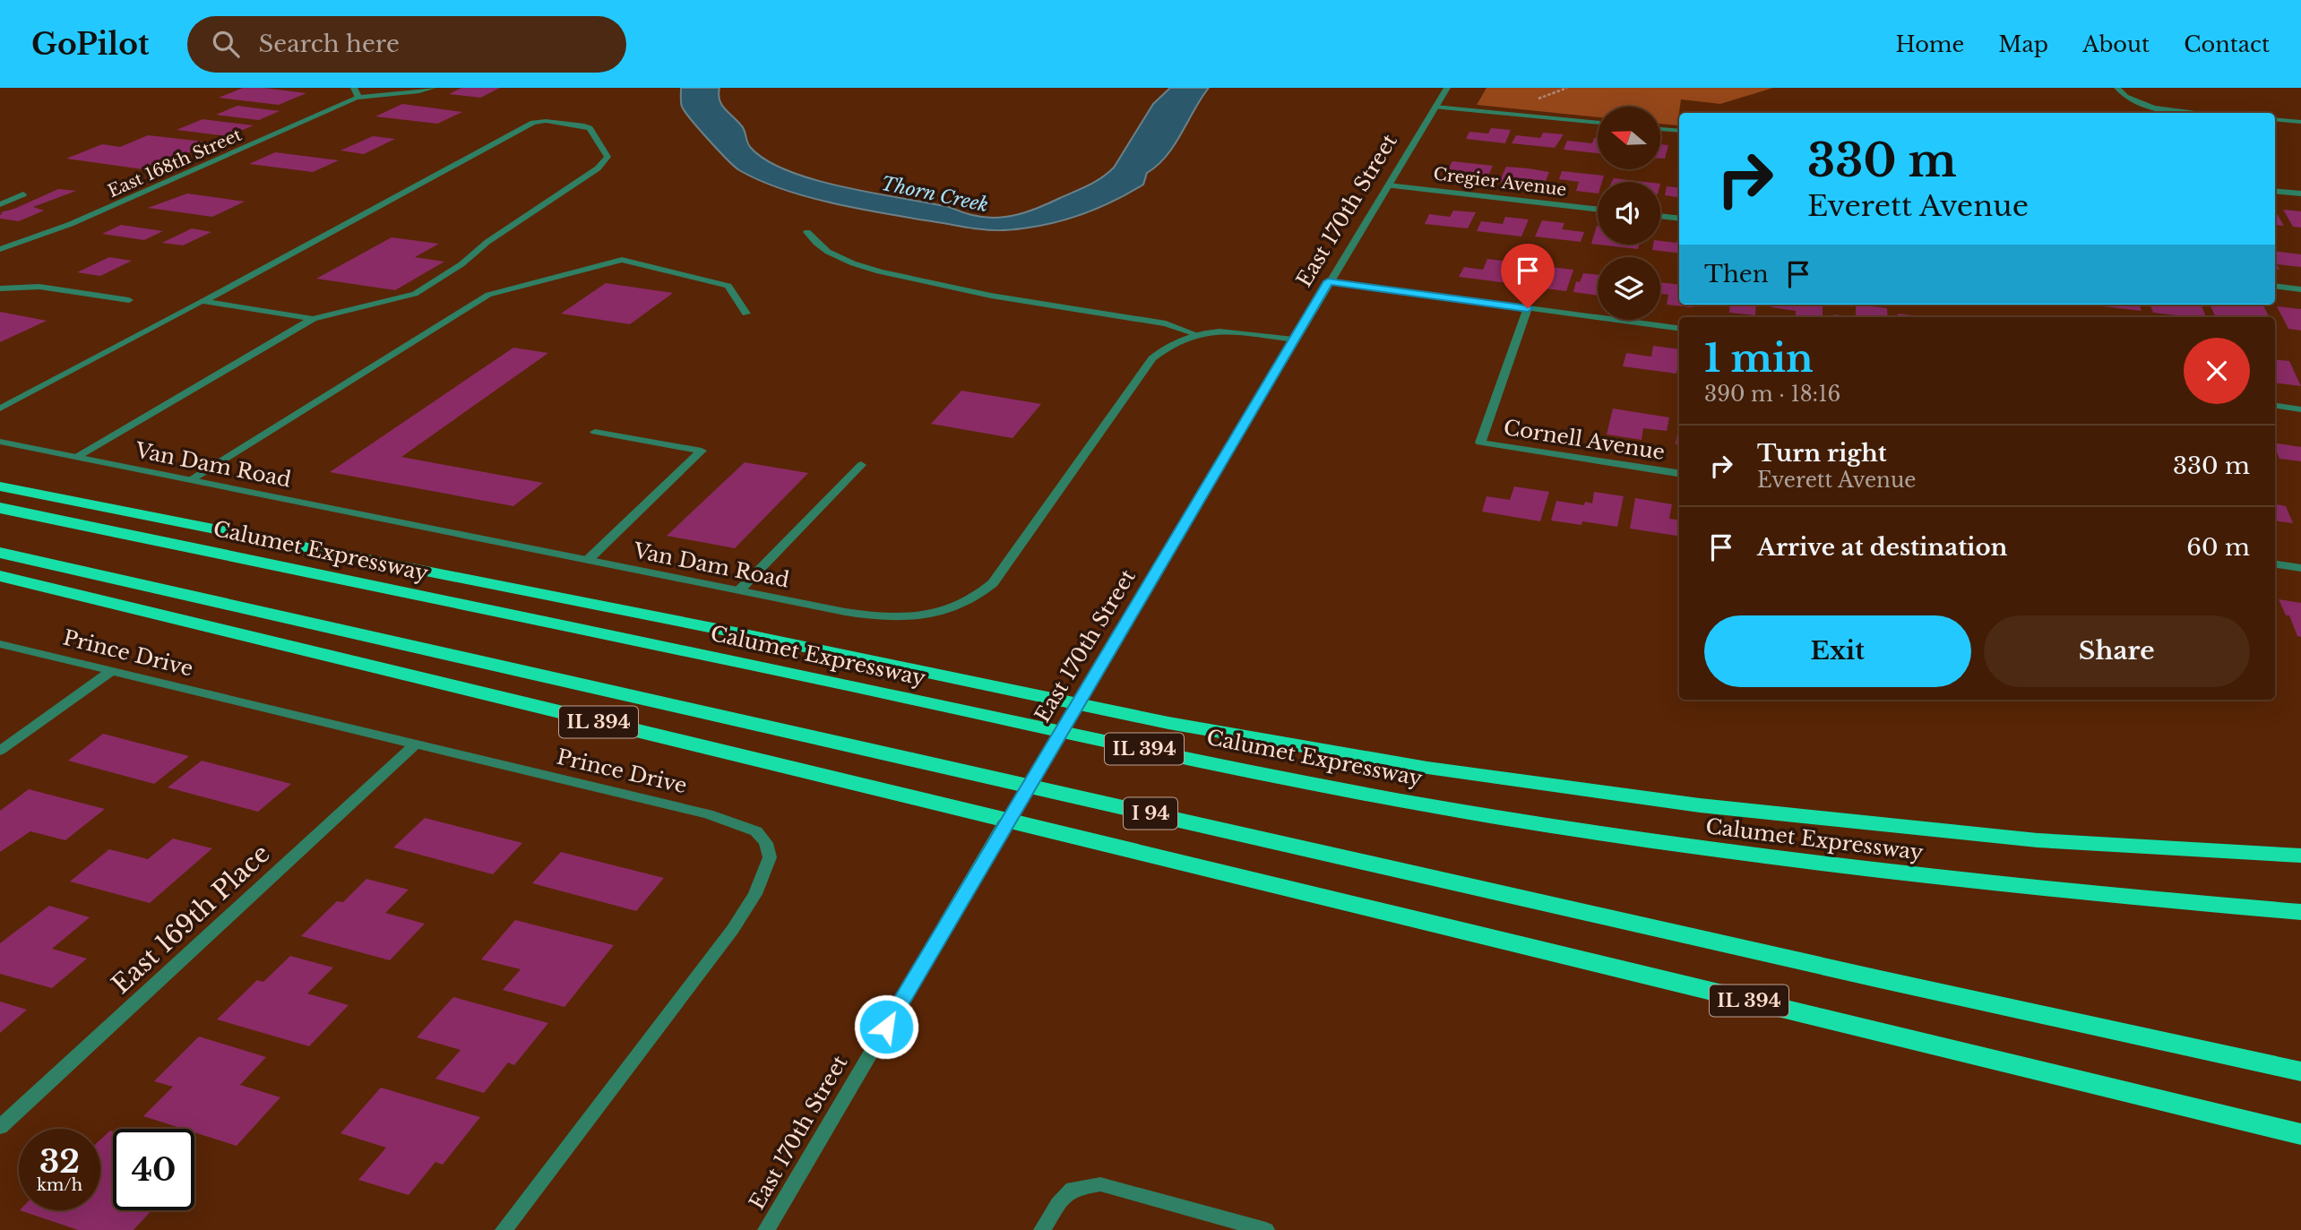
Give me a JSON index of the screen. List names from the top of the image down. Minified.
{"streets":{"highway":["Calumet Expressway","IL 394","I 94"],"street":["East 168th Street","Cregier Avenue","East 170th Street","Cornell Avenue","Van Dam Road","Prince Drive","East 169th Place"]},"crossings":[["Cregier Avenue","East 170th Street"],["East 170th Street","Van Dam Road"],["Prince Drive","East 169th Place"]],"water":["Thorn Creek"],"north":"left","page":{"header":"GoPilot","search":"Search here","nav":["Home","Map","About","Contact"],"turn":["330 m","Everett Avenue"],"then":"Then","heading":["1 min","390 m · 18:16"],"list":[{"name":"Turn right","note":"Everett Avenue","value":"330 m"},{"name":"Arrive at destination","value":"60 m"}],"buttons":["Exit","Share"],"speed":"32 km/h","limit":"40"}}
